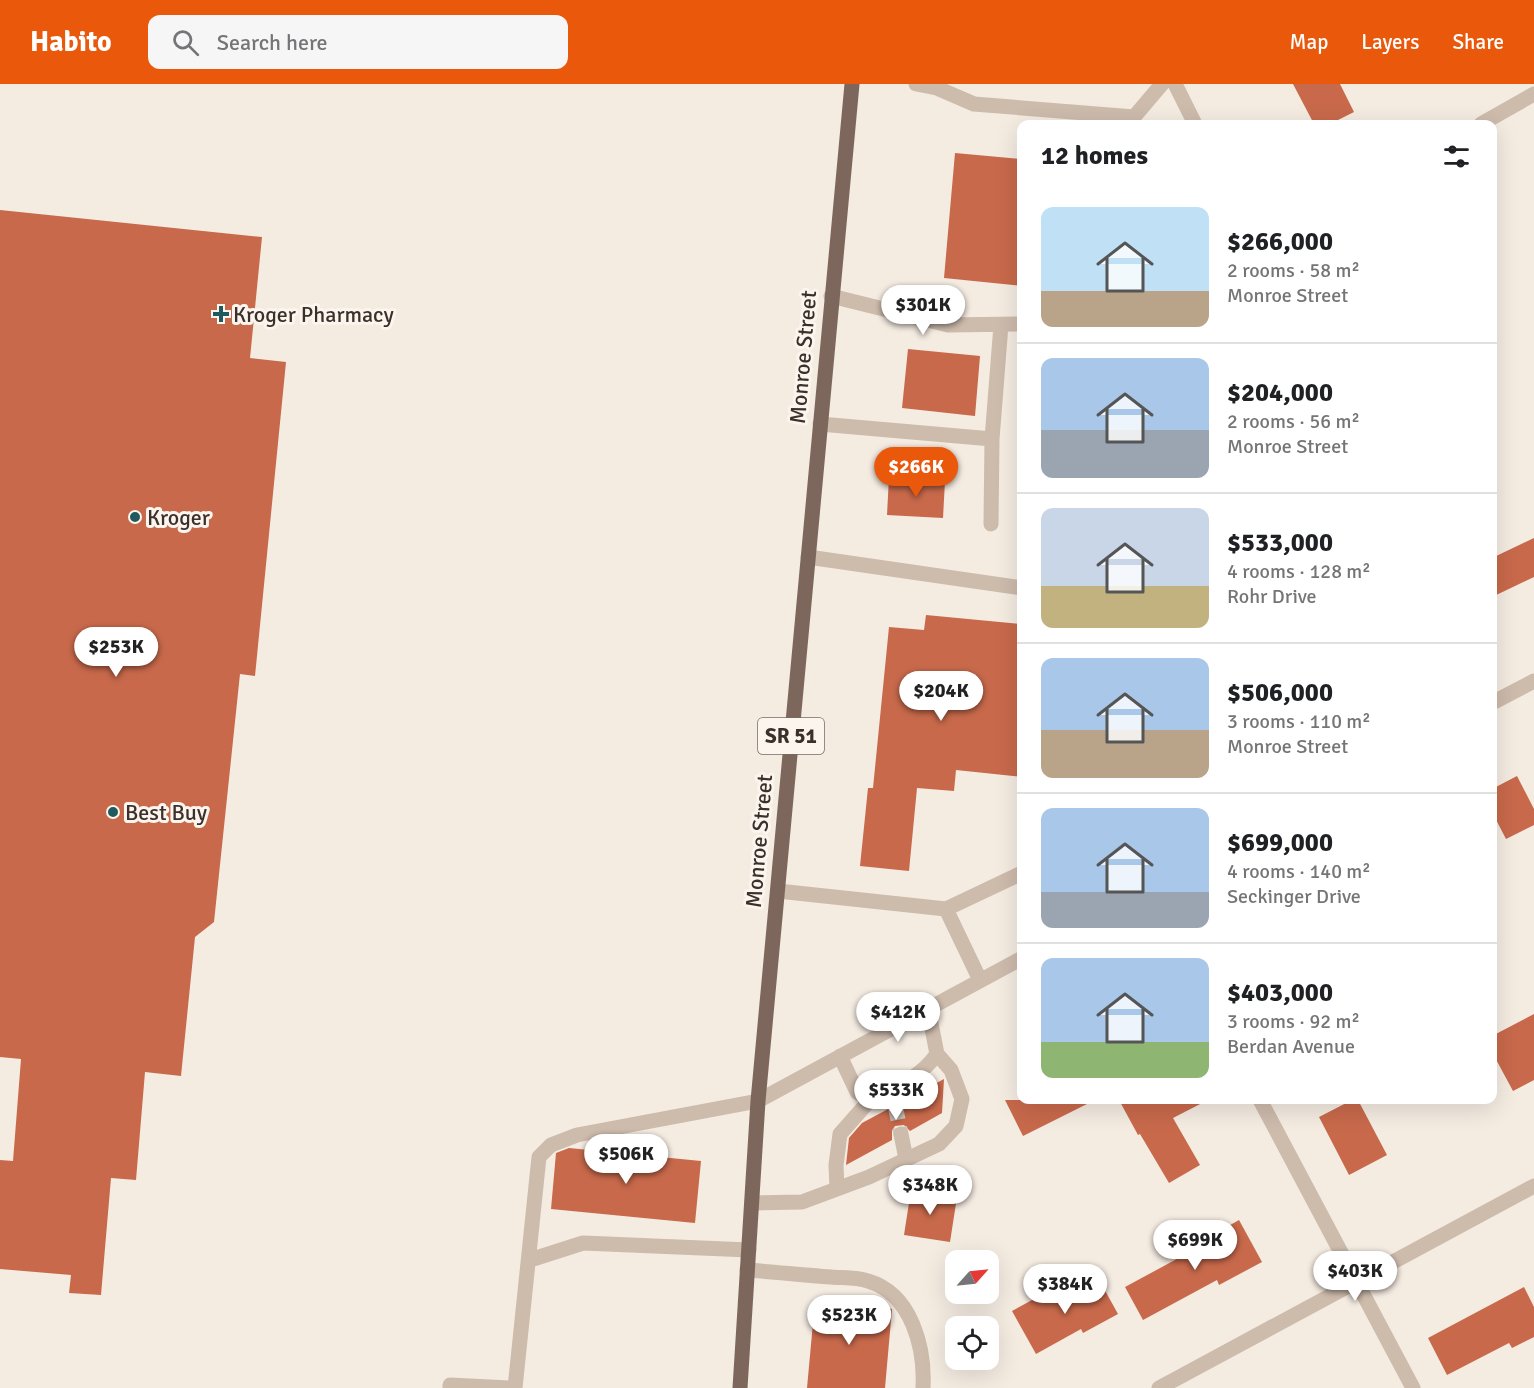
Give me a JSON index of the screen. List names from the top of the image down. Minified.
{"streets":{"main road":["Monroe Street","SR 51"]},"places":{"health":["Kroger Pharmacy"],"other":["Kroger","Best Buy"]},"north":"top right","page":{"header":"Habito","search":"Search here","nav":["Map","Layers","Share"],"heading":"12 homes","list":[{"name":"$266,000","note":"2 rooms · 58 m² · Monroe Street"},{"name":"$204,000","note":"2 rooms · 56 m² · Monroe Street"},{"name":"$533,000","note":"4 rooms · 128 m² · Rohr Drive"},{"name":"$506,000","note":"3 rooms · 110 m² · Monroe Street"},{"name":"$699,000","note":"4 rooms · 140 m² · Seckinger Drive"},{"name":"$403,000","note":"3 rooms · 92 m² · Berdan Avenue"}],"price":["$301K","$266K","$253K","$204K","$412K","$533K","$506K","$348K","$699K","$403K","$384K","$523K"]}}
